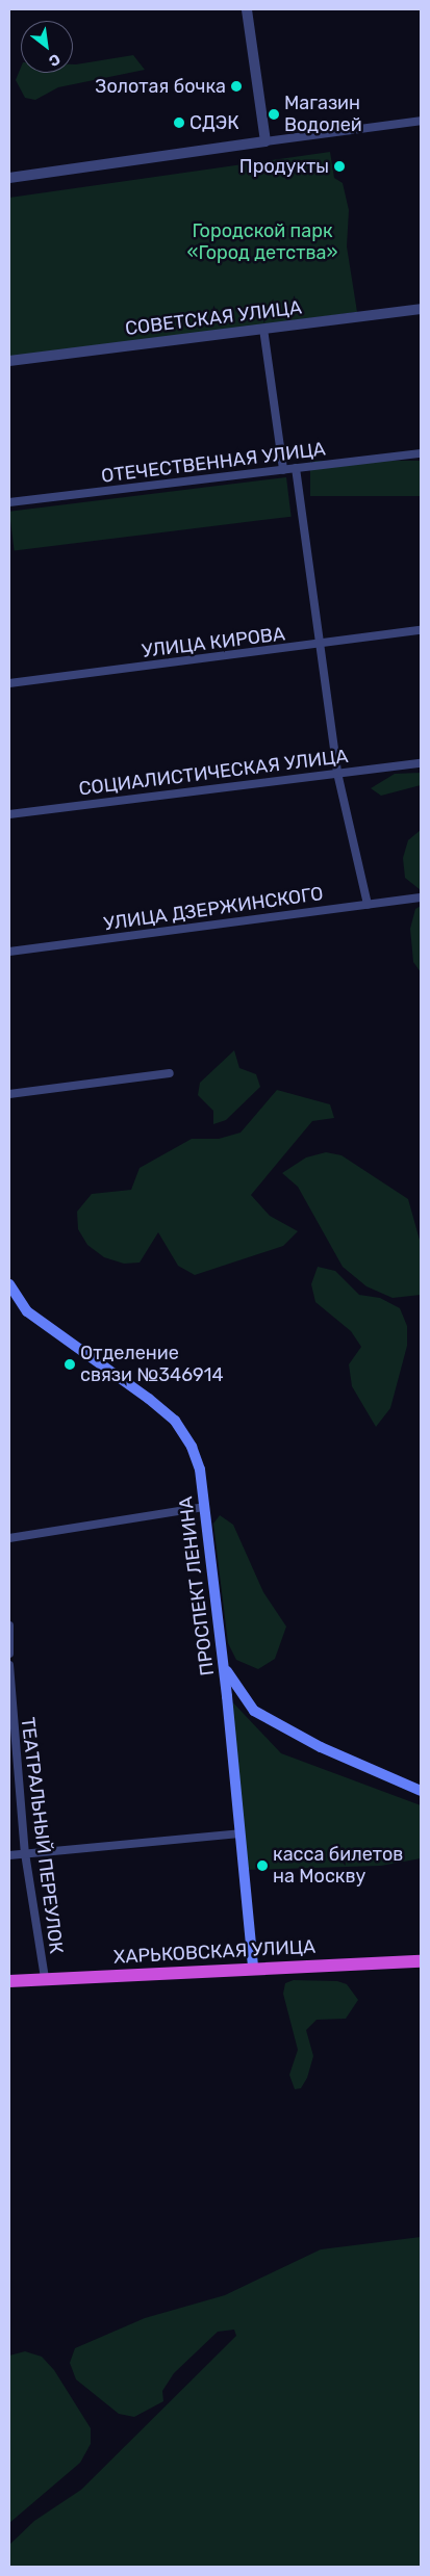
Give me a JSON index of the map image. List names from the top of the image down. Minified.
{"streets":{"highway":["ХАРЬКОВСКАЯ УЛИЦА"],"main road":["ПРОСПЕКТ ЛЕНИНА"],"street":["СОВЕТСКАЯ УЛИЦА","ОТЕЧЕСТВЕННАЯ УЛИЦА","УЛИЦА КИРОВА","СОЦИАЛИСТИЧЕСКАЯ УЛИЦА","УЛИЦА ДЗЕРЖИНСКОГО","ТЕАТРАЛЬНЫЙ ПЕРЕУЛОК"]},"crossings":[["ПРОСПЕКТ ЛЕНИНА","ХАРЬКОВСКАЯ УЛИЦА"],["ТЕАТРАЛЬНЫЙ ПЕРЕУЛОК","ХАРЬКОВСКАЯ УЛИЦА"]],"parks":["Городской парк «Город детства»"],"places":["Золотая бочка","Магазин Водолей","СДЭК","Продукты","Отделение связи №346914","касса билетов на Москву"],"north":"bottom right"}
